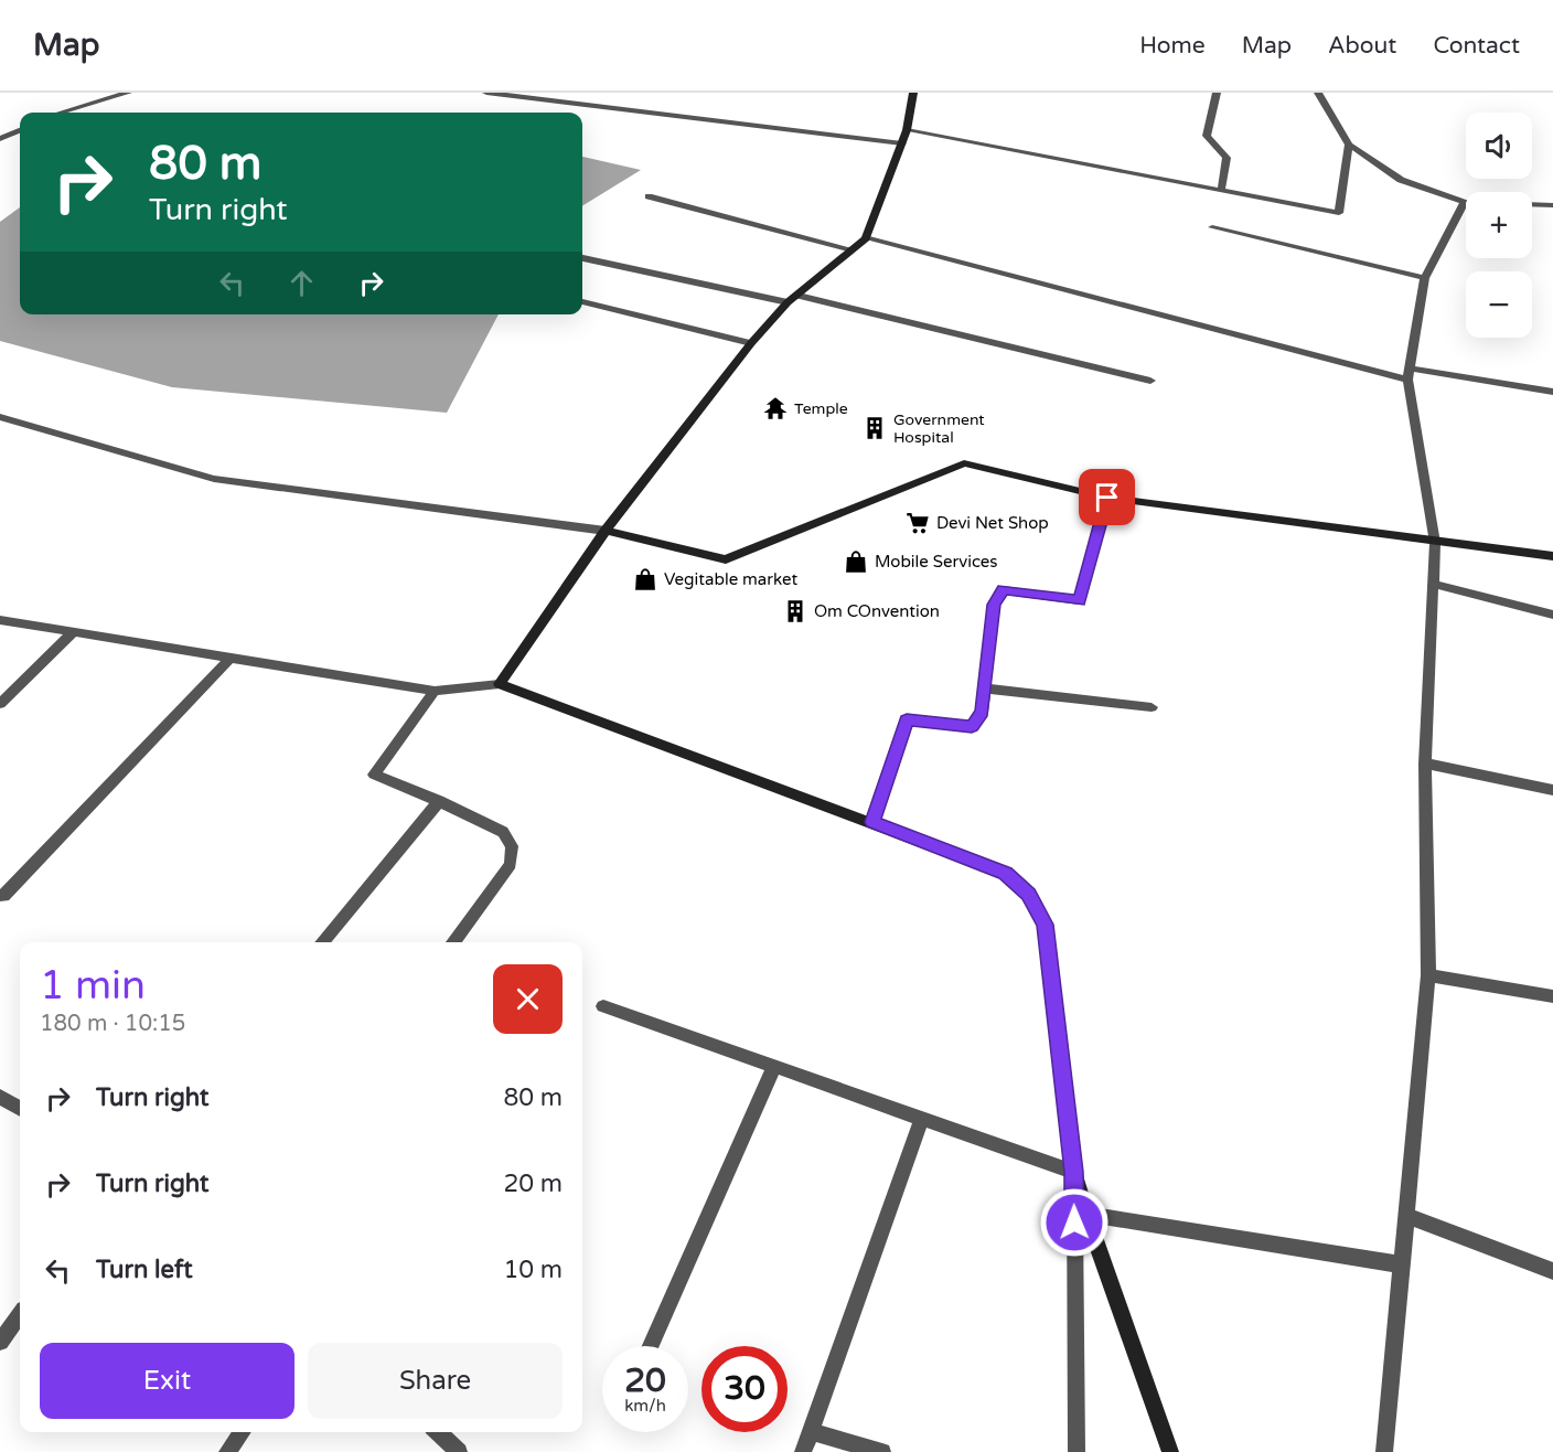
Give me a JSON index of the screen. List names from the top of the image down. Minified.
{"places":{"temple":["Temple"],"building":["Government Hospital","Om COnvention"],"supermarket":["Devi Net Shop"],"shop":["Mobile Services","Vegitable market"]},"page":{"header":"Map","nav":["Home","Map","About","Contact"],"map_buttons":["+","−"],"turn":["80 m","Turn right"],"heading":["1 min","180 m · 10:15"],"list":[{"name":"Turn right","value":"80 m"},{"name":"Turn right","value":"20 m"},{"name":"Turn left","value":"10 m"}],"buttons":["Exit","Share"],"speed":"20 km/h","limit":"30"}}
